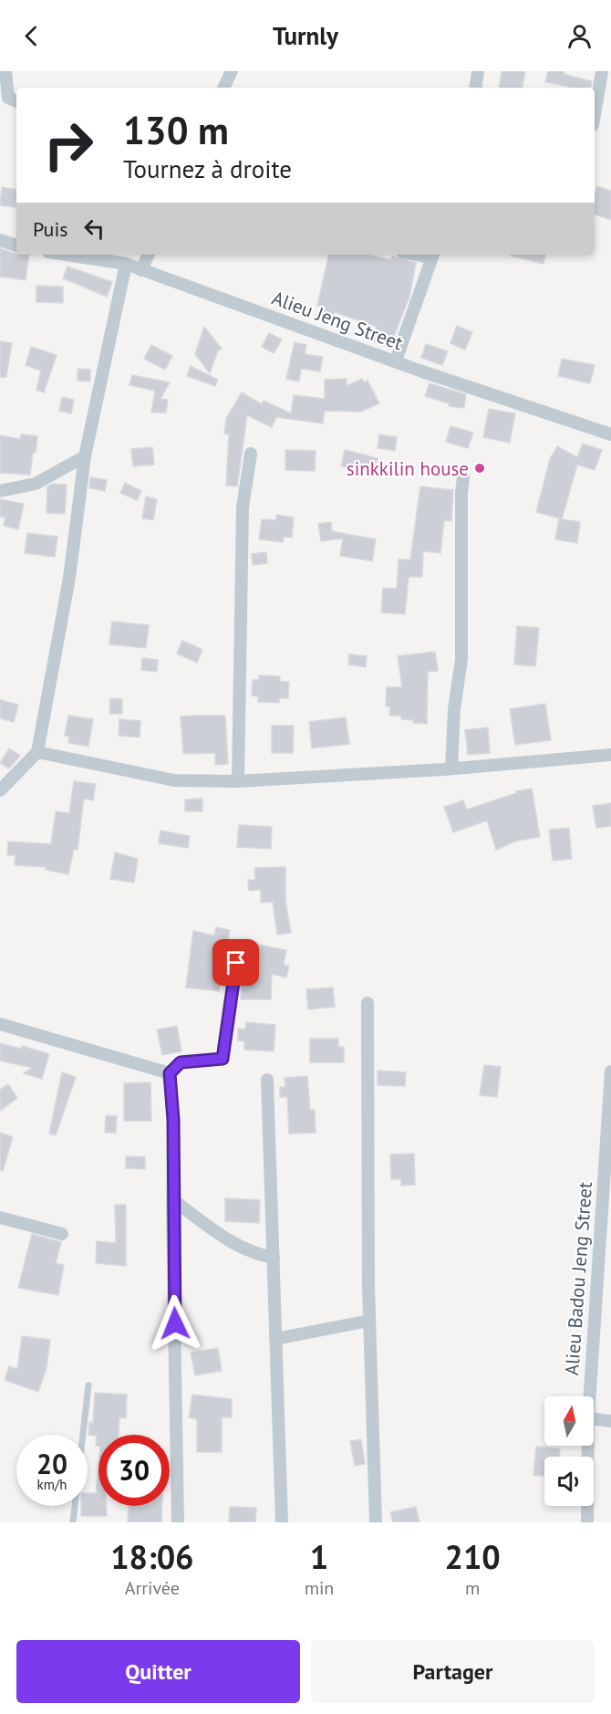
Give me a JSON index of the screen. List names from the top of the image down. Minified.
{"streets":{"street":["Alieu Jeng Street","Alieu Badou Jeng Street"]},"places":["sinkkilin house"],"north":"top","page":{"header":"Turnly","turn":["130 m","Tournez à droite"],"then":"Puis","speed":"20 km/h","limit":"30","eta":["18:06","Arrivée","1","min","210","m"],"buttons":["Quitter","Partager"]}}
